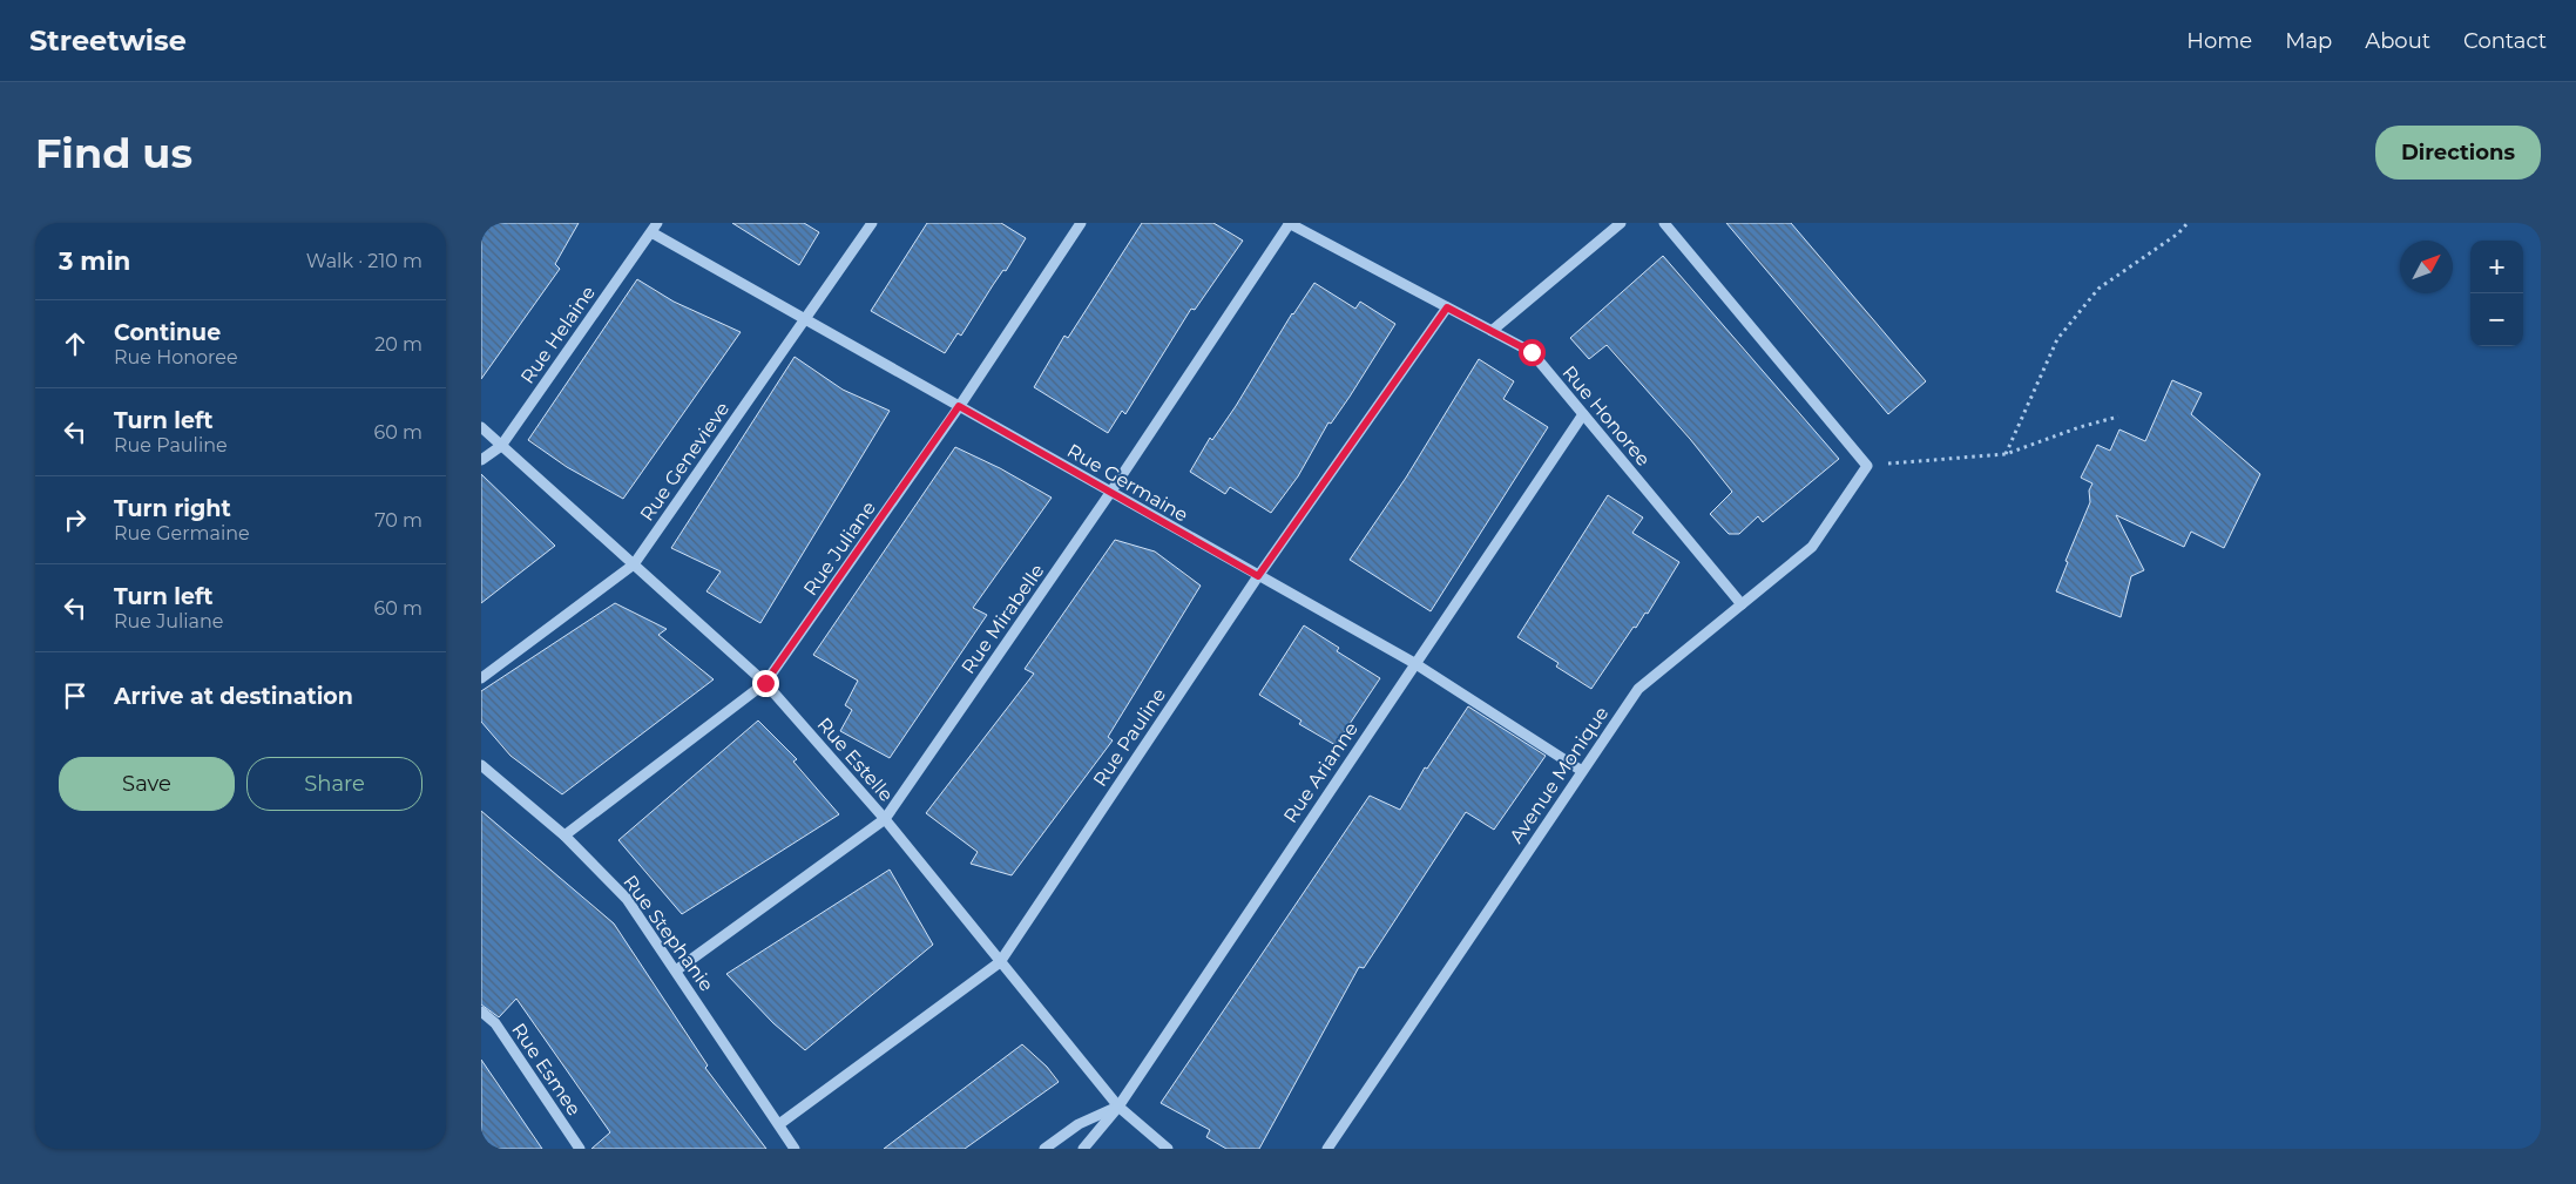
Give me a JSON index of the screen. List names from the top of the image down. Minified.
{"streets":{"street":["Rue Helaine","Rue Honoree","Rue Genevieve","Rue Germaine","Rue Juliane","Rue Mirabelle","Rue Pauline","Rue Estelle","Rue Arianne","Avenue Monique","Rue Stephanie","Rue Esmee"]},"crossings":[["Rue Helaine","Rue Germaine"],["Rue Helaine","Rue Estelle"],["Rue Honoree","Rue Mirabelle"],["Rue Honoree","Rue Pauline"],["Rue Honoree","Rue Arianne"],["Rue Honoree","Avenue Monique"],["Rue Genevieve","Rue Germaine"],["Rue Genevieve","Rue Estelle"],["Rue Germaine","Rue Juliane"],["Rue Germaine","Rue Mirabelle"],["Rue Germaine","Rue Pauline"],["Rue Germaine","Rue Arianne"],["Rue Germaine","Avenue Monique"],["Rue Juliane","Rue Estelle"],["Rue Juliane","Rue Stephanie"],["Rue Mirabelle","Rue Estelle"],["Rue Mirabelle","Rue Stephanie"],["Rue Pauline","Rue Estelle"],["Rue Pauline","Rue Stephanie"],["Rue Estelle","Rue Arianne"]],"north":"top right","page":{"header":"Streetwise","nav":["Home","Map","About","Contact"],"buttons":["Directions",["Save","Share"]],"title":"Find us","heading":["3 min","Walk · 210 m"],"map_buttons":["+","−"],"list":[["Continue","Rue Honoree","20 m"],["Turn left","Rue Pauline","60 m"],["Turn right","Rue Germaine","70 m"],["Turn left","Rue Juliane","60 m"],"Arrive at destination"]}}
